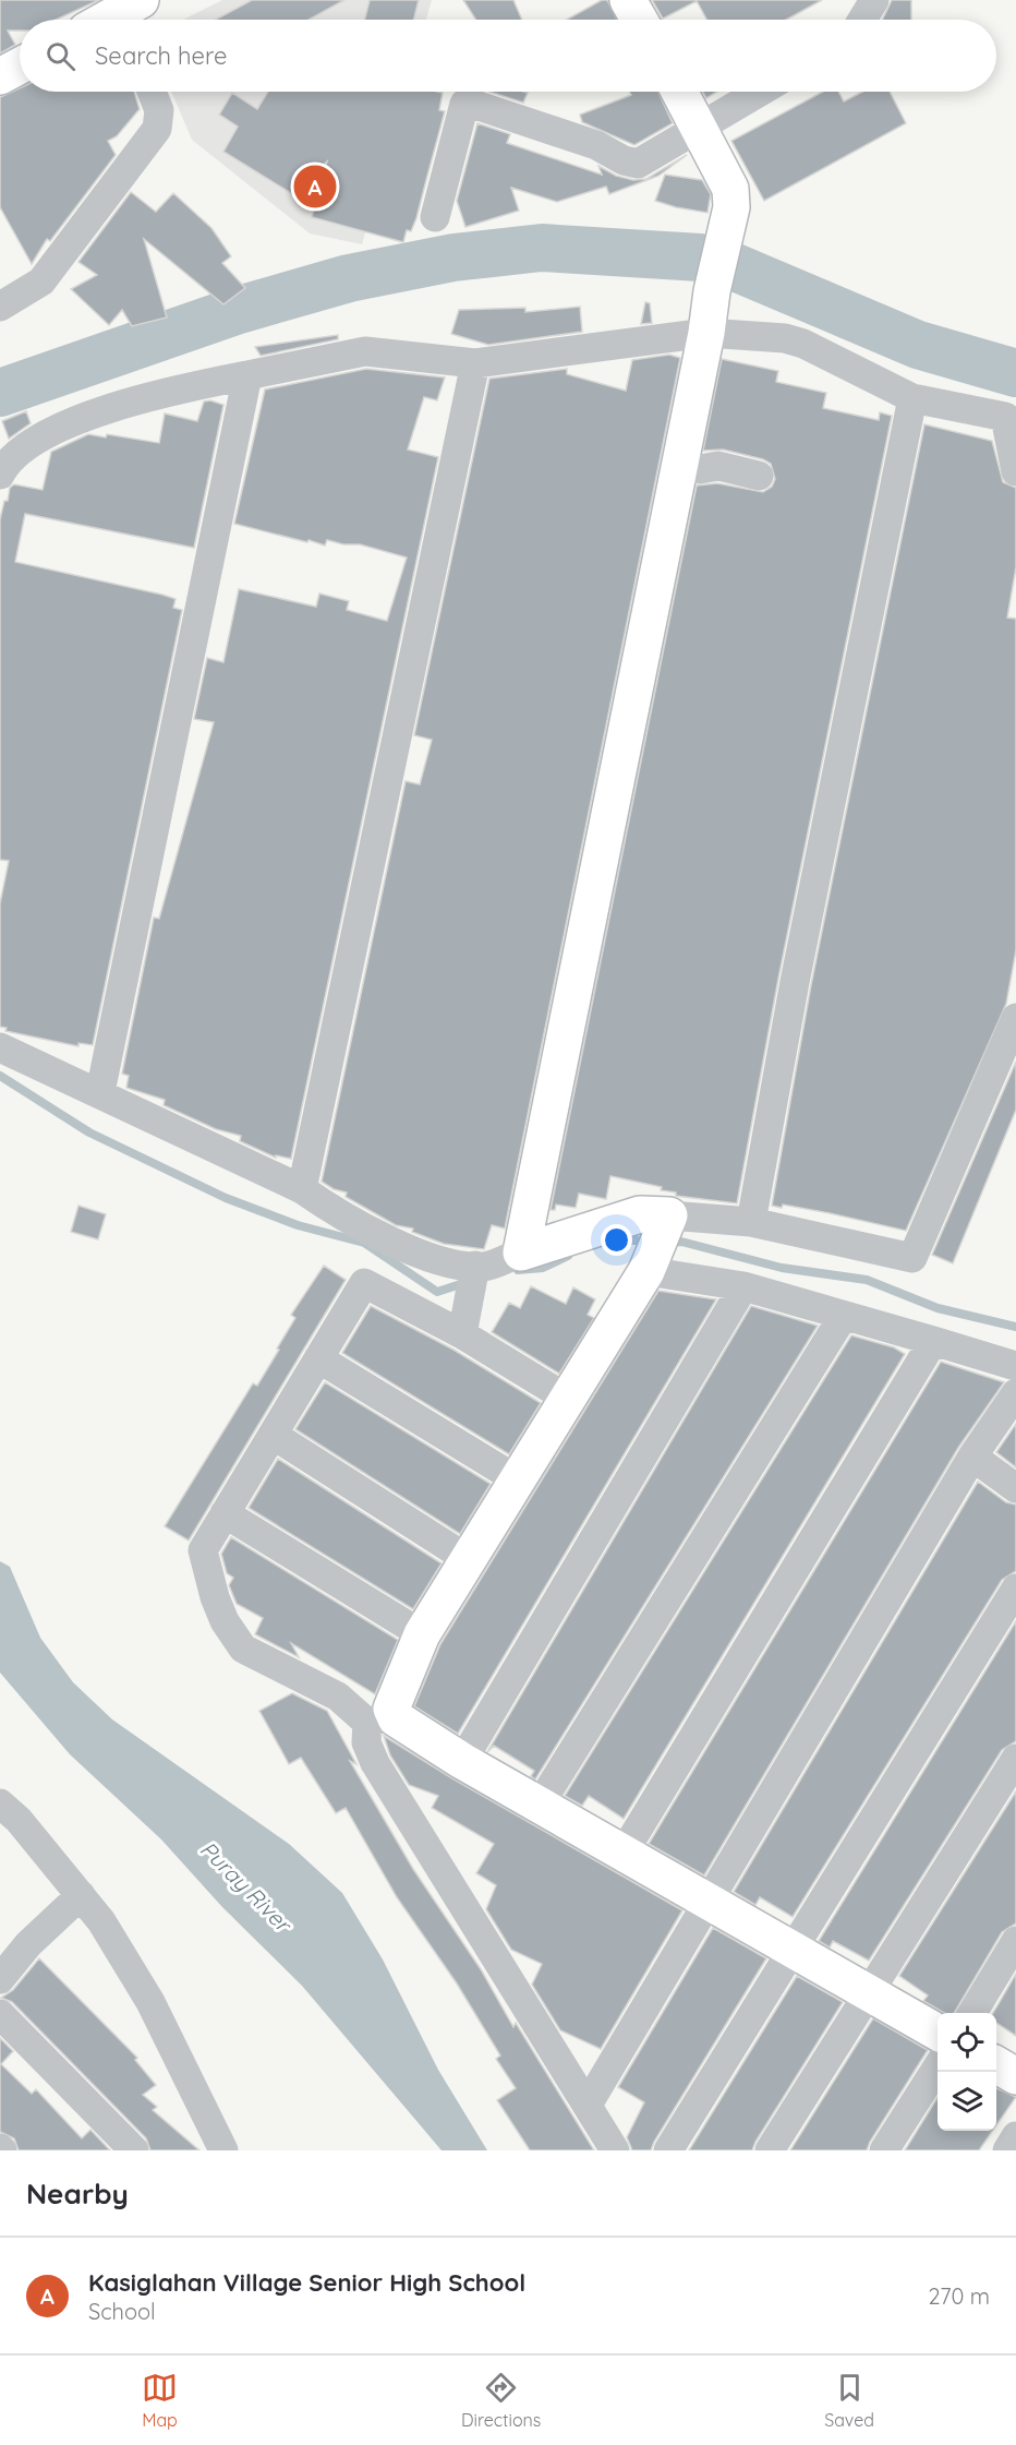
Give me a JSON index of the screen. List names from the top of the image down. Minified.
{"water":["Puray River"],"page":{"search":"Search here","pins":"A","heading":"Nearby","list":[{"mark":"A","name":"Kasiglahan Village Senior High School","note":"School","value":"270 m"}],"nav":["Map","Directions","Saved"]}}
